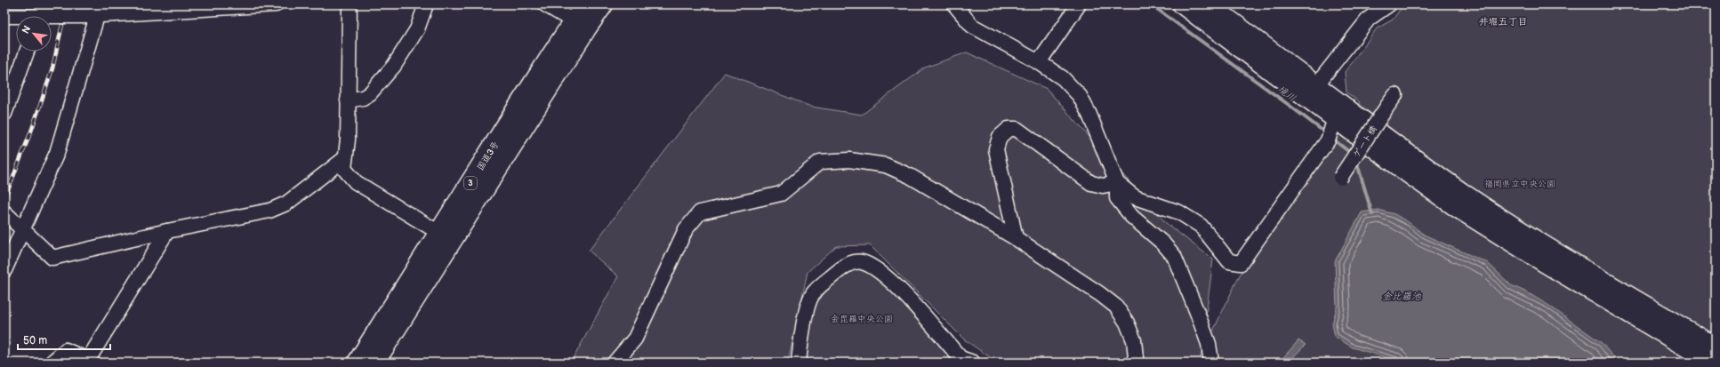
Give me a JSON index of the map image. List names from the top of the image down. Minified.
{"streets":{"main road":["国道3号","3"],"street":["ゲート橋"]},"districts":["井堀五丁目"],"water":["境川","金比羅池"],"parks":["福岡県立中央公園","金毘羅中央公園"],"scale_bar":"50 m","north":"top left"}
